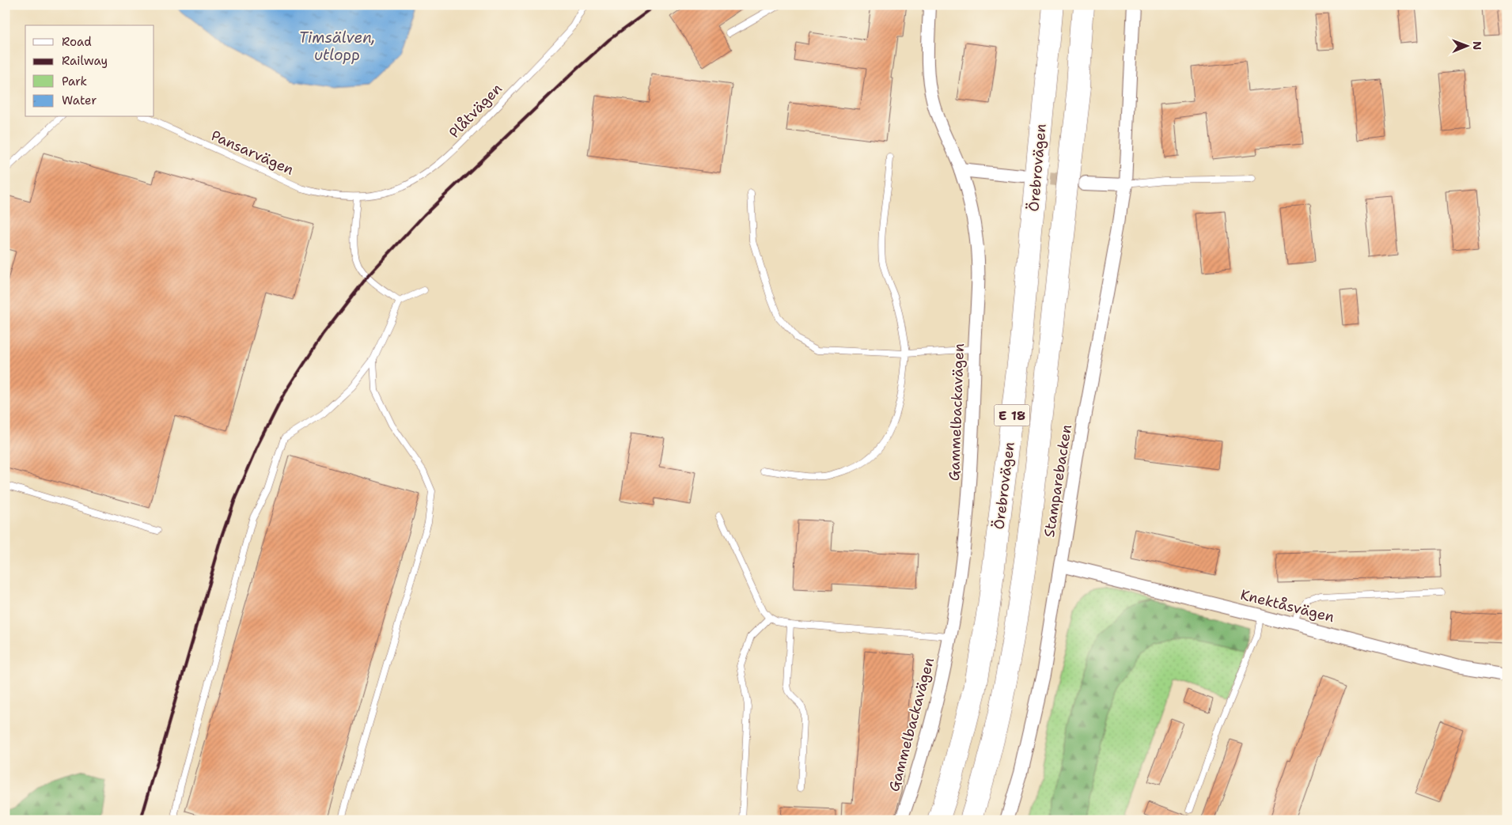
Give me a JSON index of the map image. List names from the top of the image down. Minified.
{"streets":{"highway":["Örebrovägen","E 18"],"street":["Gammelbackavägen","Stamparebacken","Knektåsvägen"],"lane":["Plåtvägen","Pansarvägen"]},"crossings":[["Plåtvägen","Pansarvägen"],["Stamparebacken","Knektåsvägen"]],"water":["Timsälven, utlopp"],"legend":["Road","Railway","Park","Water"],"north":"right"}
